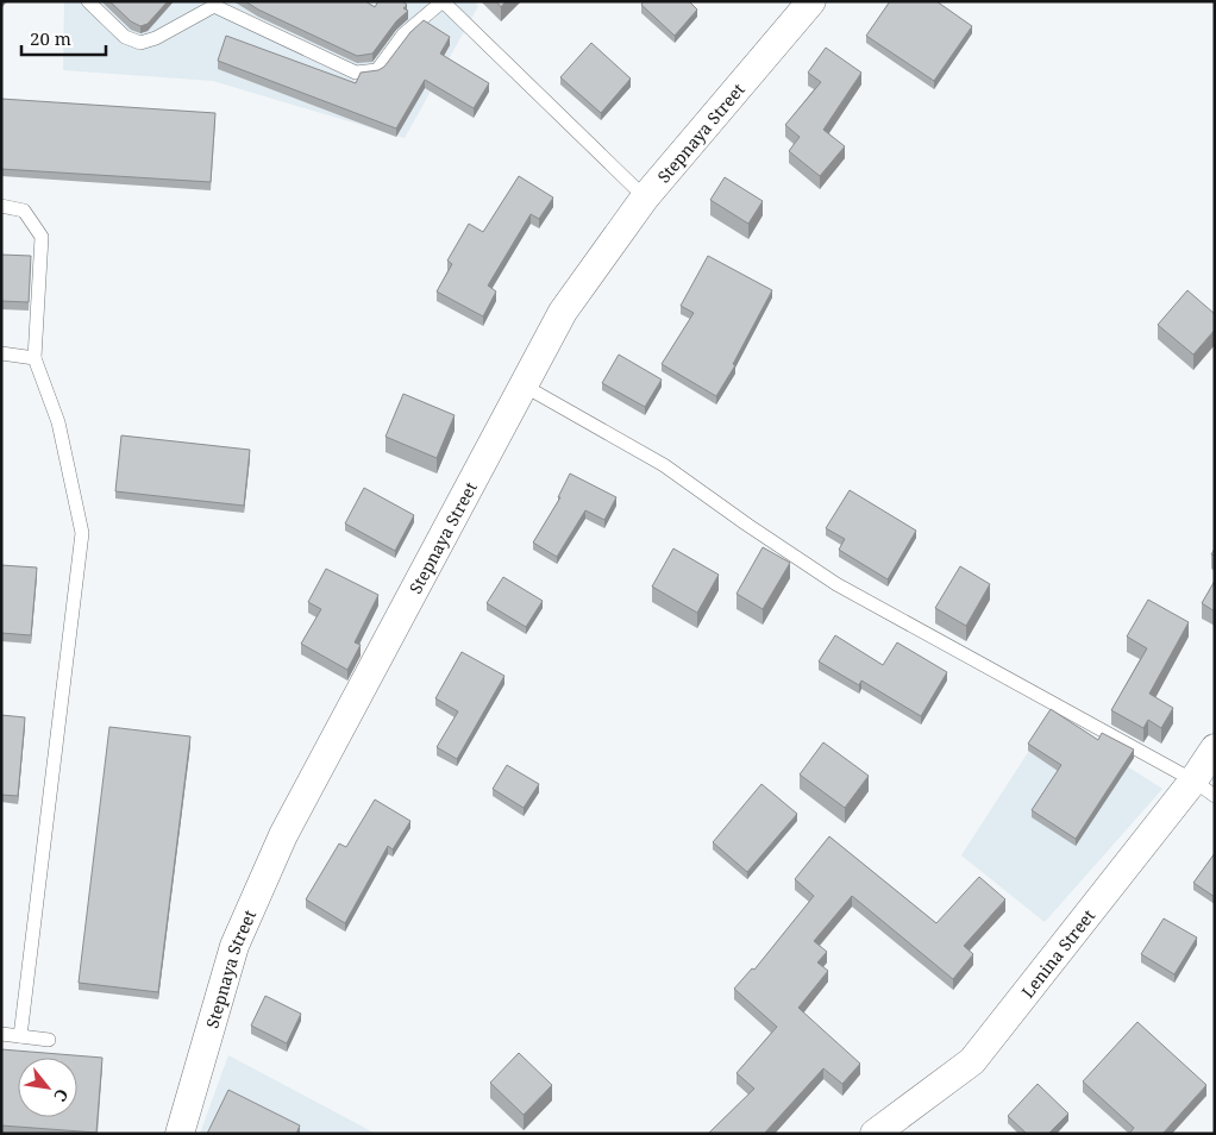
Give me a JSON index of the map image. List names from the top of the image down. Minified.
{"streets":{"street":["Stepnaya Street","Lenina Street"]},"scale_bar":"20 m","north":"bottom right"}
